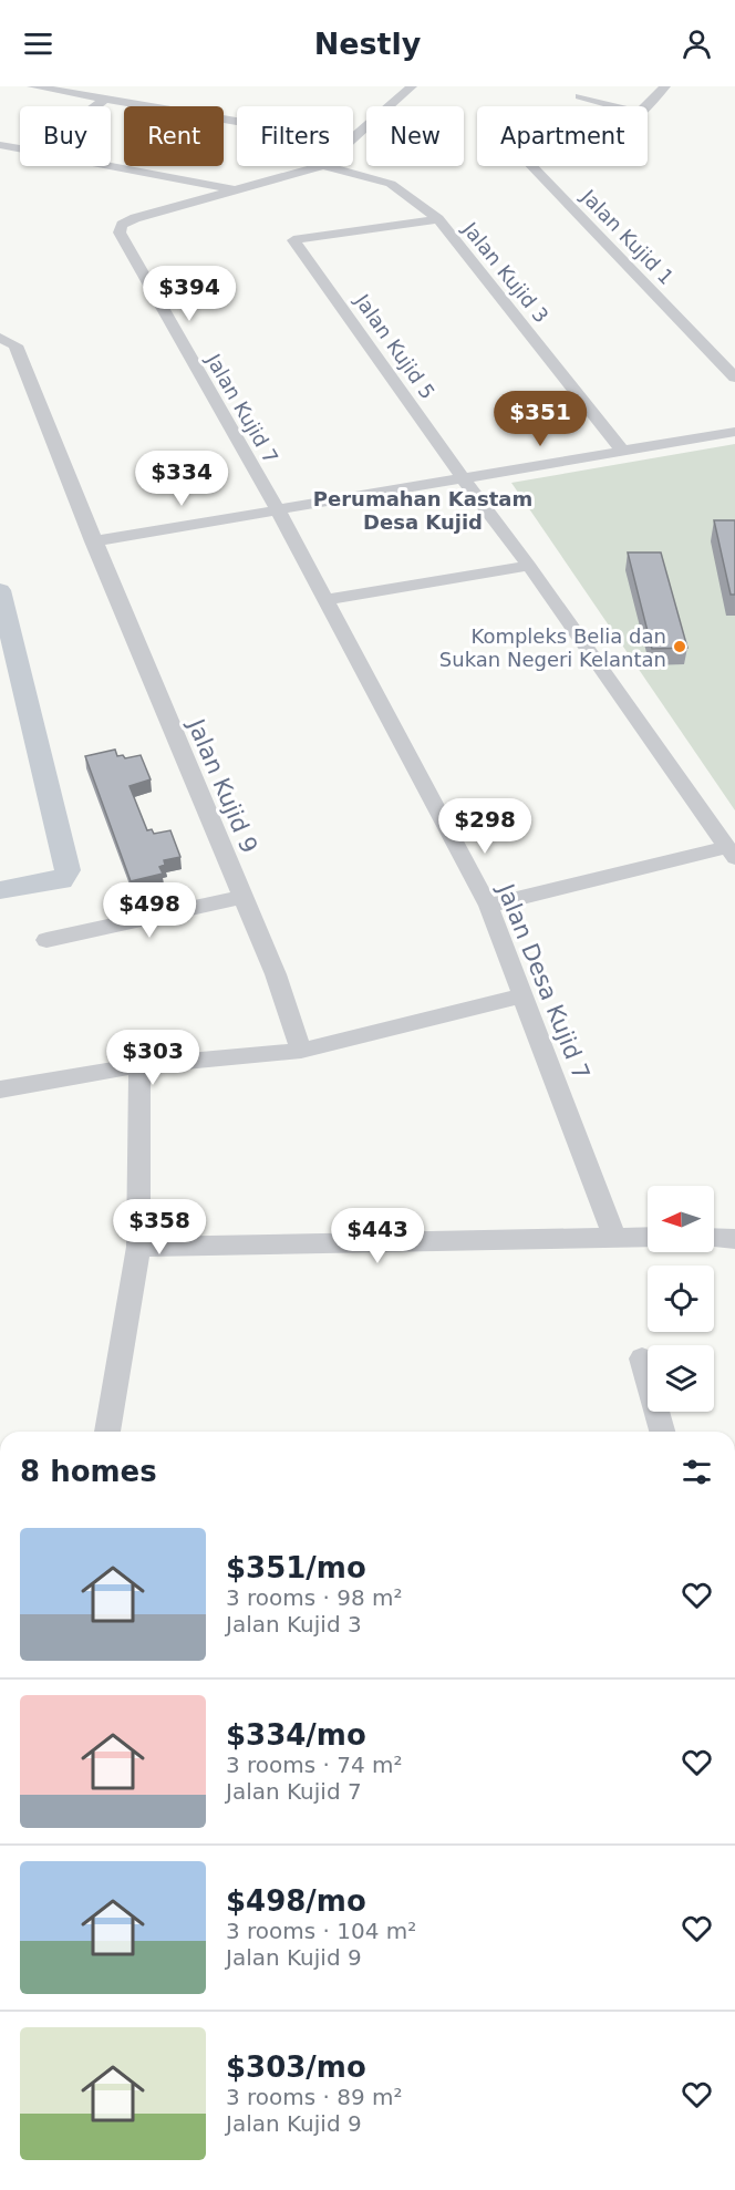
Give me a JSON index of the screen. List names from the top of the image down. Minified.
{"streets":{"street":["Jalan Kujid 1","Jalan Kujid 3","Jalan Kujid 5","Jalan Kujid 7","Jalan Kujid 9","Jalan Desa Kujid 7"]},"crossings":[["Jalan Kujid 3","Jalan Kujid 5"],["Jalan Kujid 7","Jalan Desa Kujid 7"]],"districts":["Perumahan Kastam Desa Kujid"],"places":["Kompleks Belia dan Sukan Negeri Kelantan"],"north":"left","page":{"header":"Nestly","chip":["Buy","Rent","Filters","New","Apartment"],"price":["$394","$351","$334","$298","$498","$303","$358","$443"],"heading":"8 homes","list":[{"name":"$351/mo","note":"3 rooms · 98 m² · Jalan Kujid 3"},{"name":"$334/mo","note":"3 rooms · 74 m² · Jalan Kujid 7"},{"name":"$498/mo","note":"3 rooms · 104 m² · Jalan Kujid 9"},{"name":"$303/mo","note":"3 rooms · 89 m² · Jalan Kujid 9"}]}}
